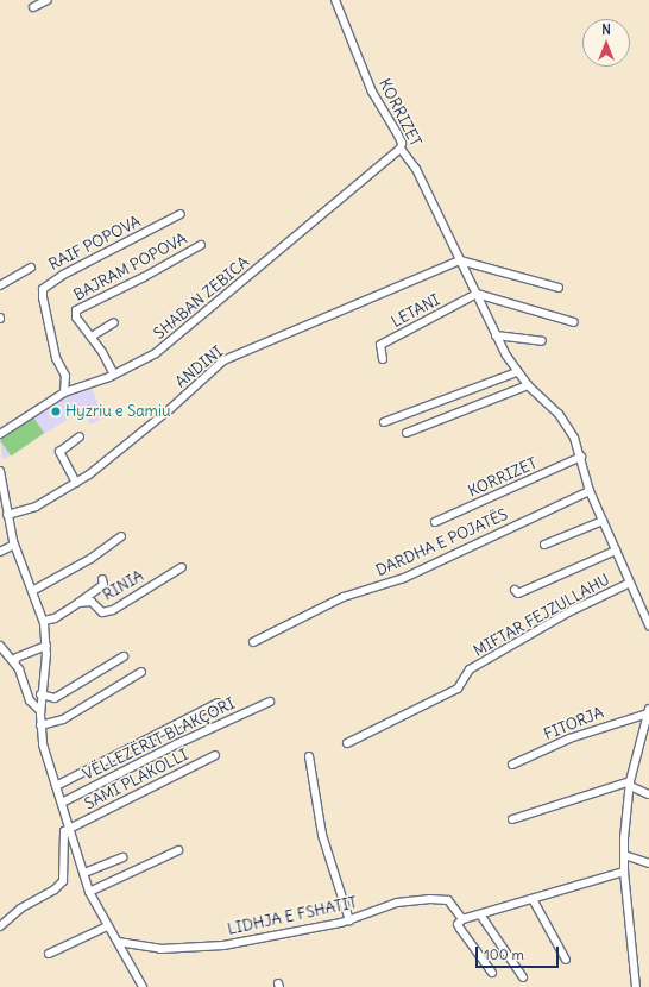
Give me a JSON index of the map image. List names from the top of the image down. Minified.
{"streets":{"street":["KORRIZET","RAIF POPOVA","BAJRAM POPOVA","SHABAN ZEBICA","LETANI","ANDINI","DARDHA E POJATËS","RINIA","MIFTAR FEJZULLAHU","FITORJA","VËLLEZËRIT BLAKÇORI","SAMI PLAKOLLI","LIDHJA E FSHATIT"]},"crossings":[["KORRIZET","SHABAN ZEBICA"],["KORRIZET","LETANI"],["KORRIZET","ANDINI"],["KORRIZET","DARDHA E POJATËS"],["RAIF POPOVA","SHABAN ZEBICA"],["BAJRAM POPOVA","SHABAN ZEBICA"],["ANDINI","SAMI PLAKOLLI"],["RINIA","SAMI PLAKOLLI"],["VËLLEZËRIT BLAKÇORI","SAMI PLAKOLLI"],["SAMI PLAKOLLI","LIDHJA E FSHATIT"]],"places":["Hyzriu e Samiu"],"scale_bar":"100 m","north":"top"}
